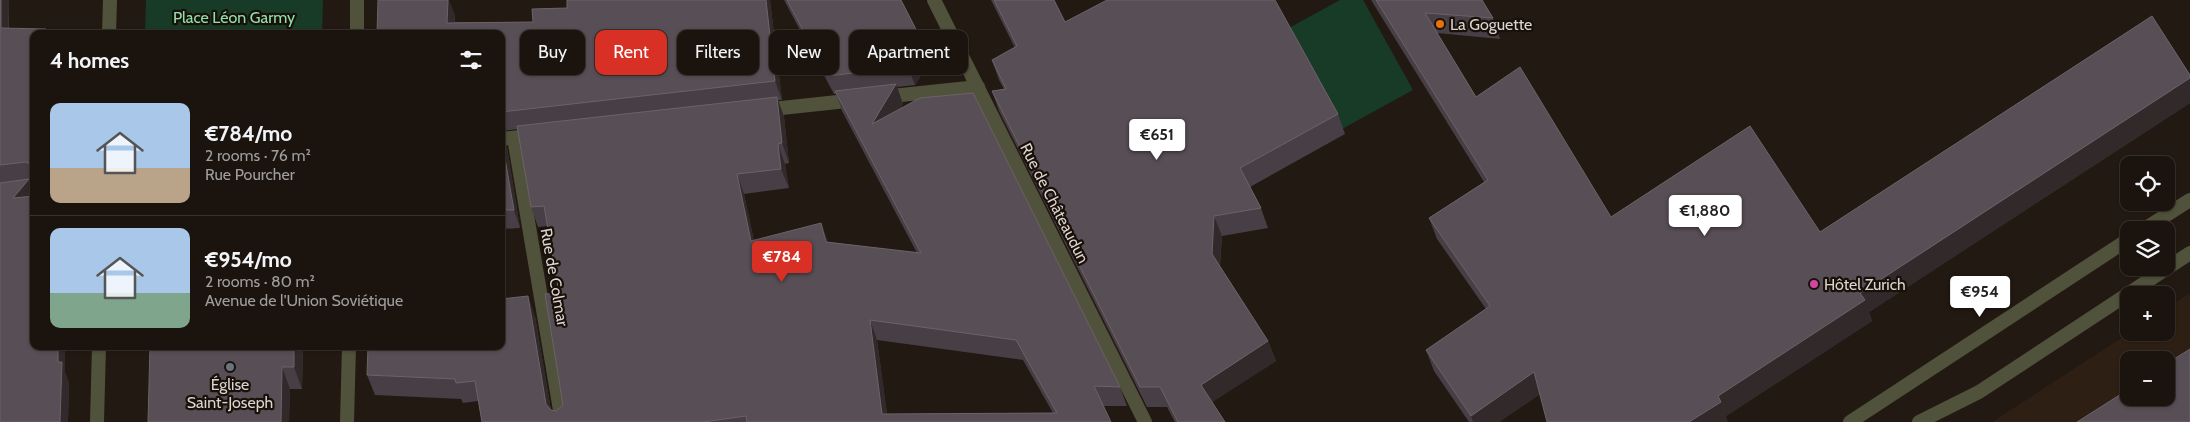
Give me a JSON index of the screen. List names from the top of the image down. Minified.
{"streets":{"street":["Rue de Châteaudun","Rue de Colmar"]},"parks":["Place Léon Garmy"],"places":["La Goguette","Hôtel Zurich","Église Saint-Joseph"],"page":{"chip":["Buy","Rent","Filters","New","Apartment"],"heading":"4 homes","list":[{"name":"€784/mo","note":"2 rooms · 76 m² · Rue Pourcher"},{"name":"€954/mo","note":"2 rooms · 80 m² · Avenue de l'Union Soviétique"}],"price":["€651","€1,880","€784","€954"],"map_buttons":["+","−"]}}
